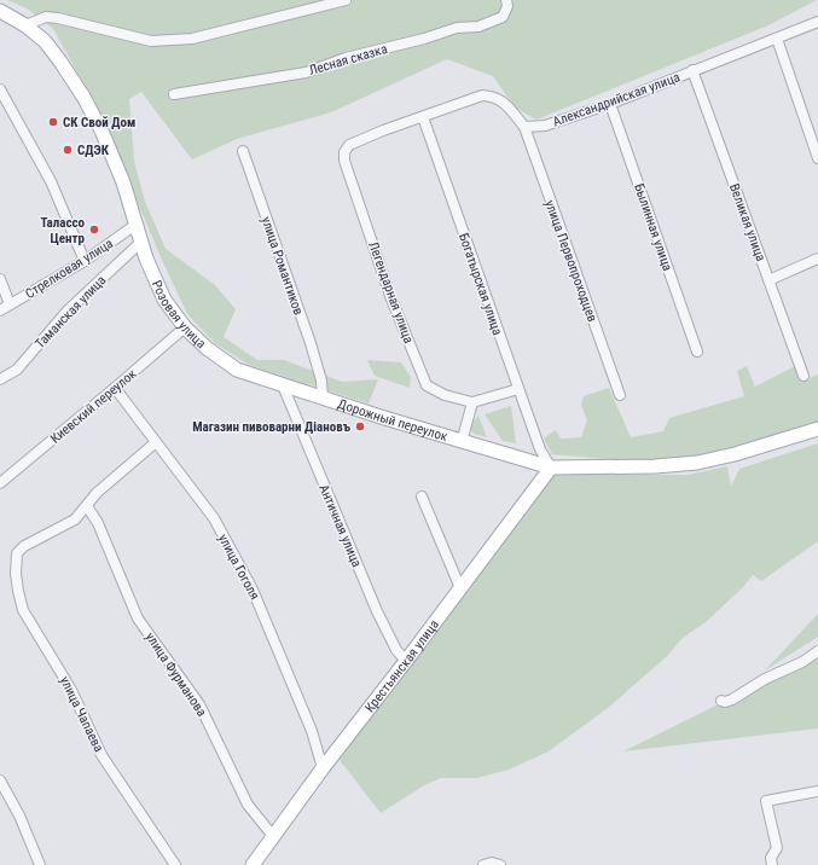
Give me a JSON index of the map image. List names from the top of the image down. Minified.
{"streets":{"main road":["Розовая улица","Дорожный переулок","Крестьянская улица"],"street":["Лесная сказка","Александрийская улица","Великая улица","Былинная улица","улица Первопроходцев","улица Романтиков","Стрелковая улица","Богатырская улица","Легендарная улица","Таманская улица","Киевский переулок","Античная улица","улица Гоголя","улица Фурманова","улица Чапаева"]},"crossings":[["Александрийская улица","Великая улица"],["Александрийская улица","Былинная улица"],["Александрийская улица","улица Первопроходцев"],["улица Романтиков","Дорожный переулок"],["Стрелковая улица","Розовая улица"],["Богатырская улица","Легендарная улица"],["Богатырская улица","Дорожный переулок"],["Богатырская улица","Крестьянская улица"],["Таманская улица","Розовая улица"],["Розовая улица","Киевский переулок"],["Розовая улица","Дорожный переулок"],["Киевский переулок","улица Гоголя"],["Дорожный переулок","Античная улица"],["Дорожный переулок","Крестьянская улица"],["Античная улица","Крестьянская улица"],["улица Гоголя","Крестьянская улица"],["Крестьянская улица","улица Фурманова"],["улица Фурманова","улица Чапаева"]],"places":["СК Свой Дом","СДЭК","Талассо Центр","Магазин пивоварни Дiановъ"]}
